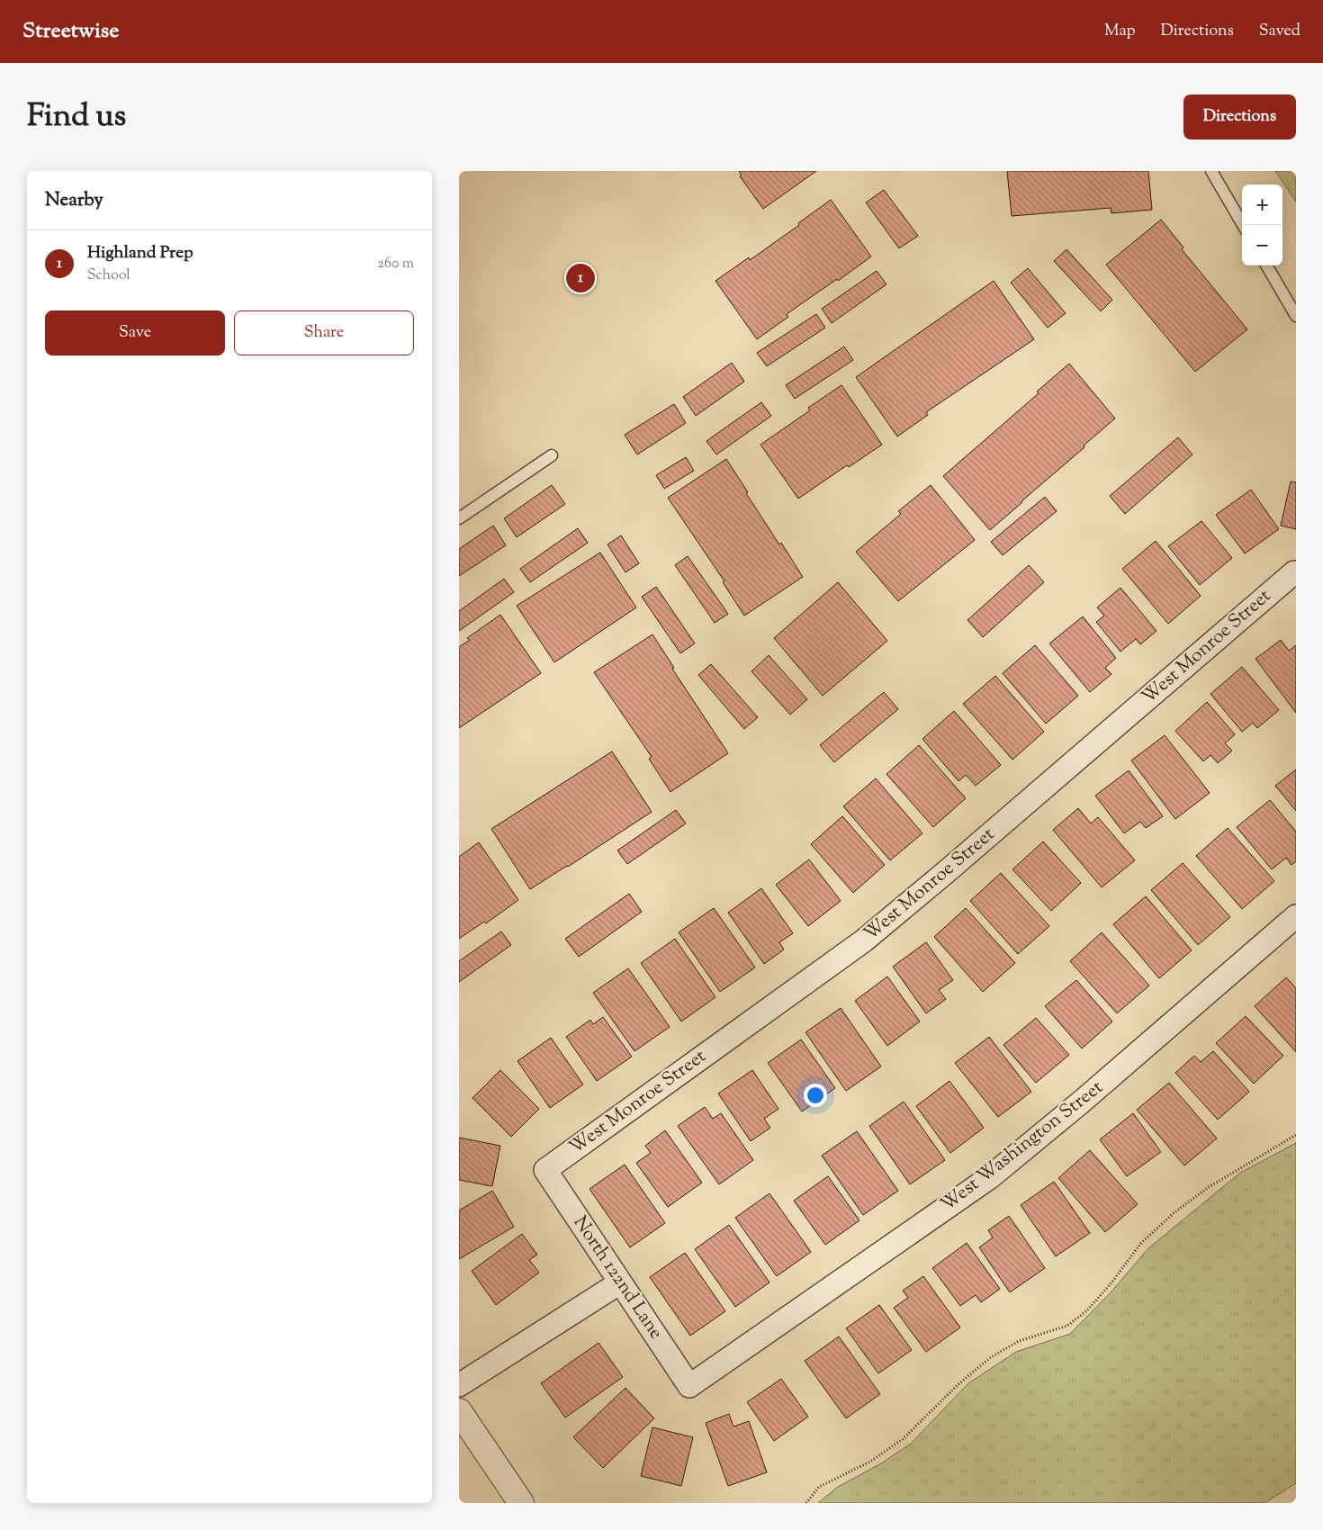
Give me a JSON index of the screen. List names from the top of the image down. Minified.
{"streets":{"street":["West Monroe Street","West Washington Street","North 122nd Lane"]},"crossings":[["West Monroe Street","North 122nd Lane"],["West Washington Street","North 122nd Lane"]],"page":{"header":"Streetwise","nav":["Map","Directions","Saved"],"title":"Find us","buttons":["Directions",["Save","Share"]],"heading":"Nearby","map_buttons":["+","−"],"list":[{"mark":"1","name":"Highland Prep","note":"School","value":"260 m"}],"pins":"1"}}
